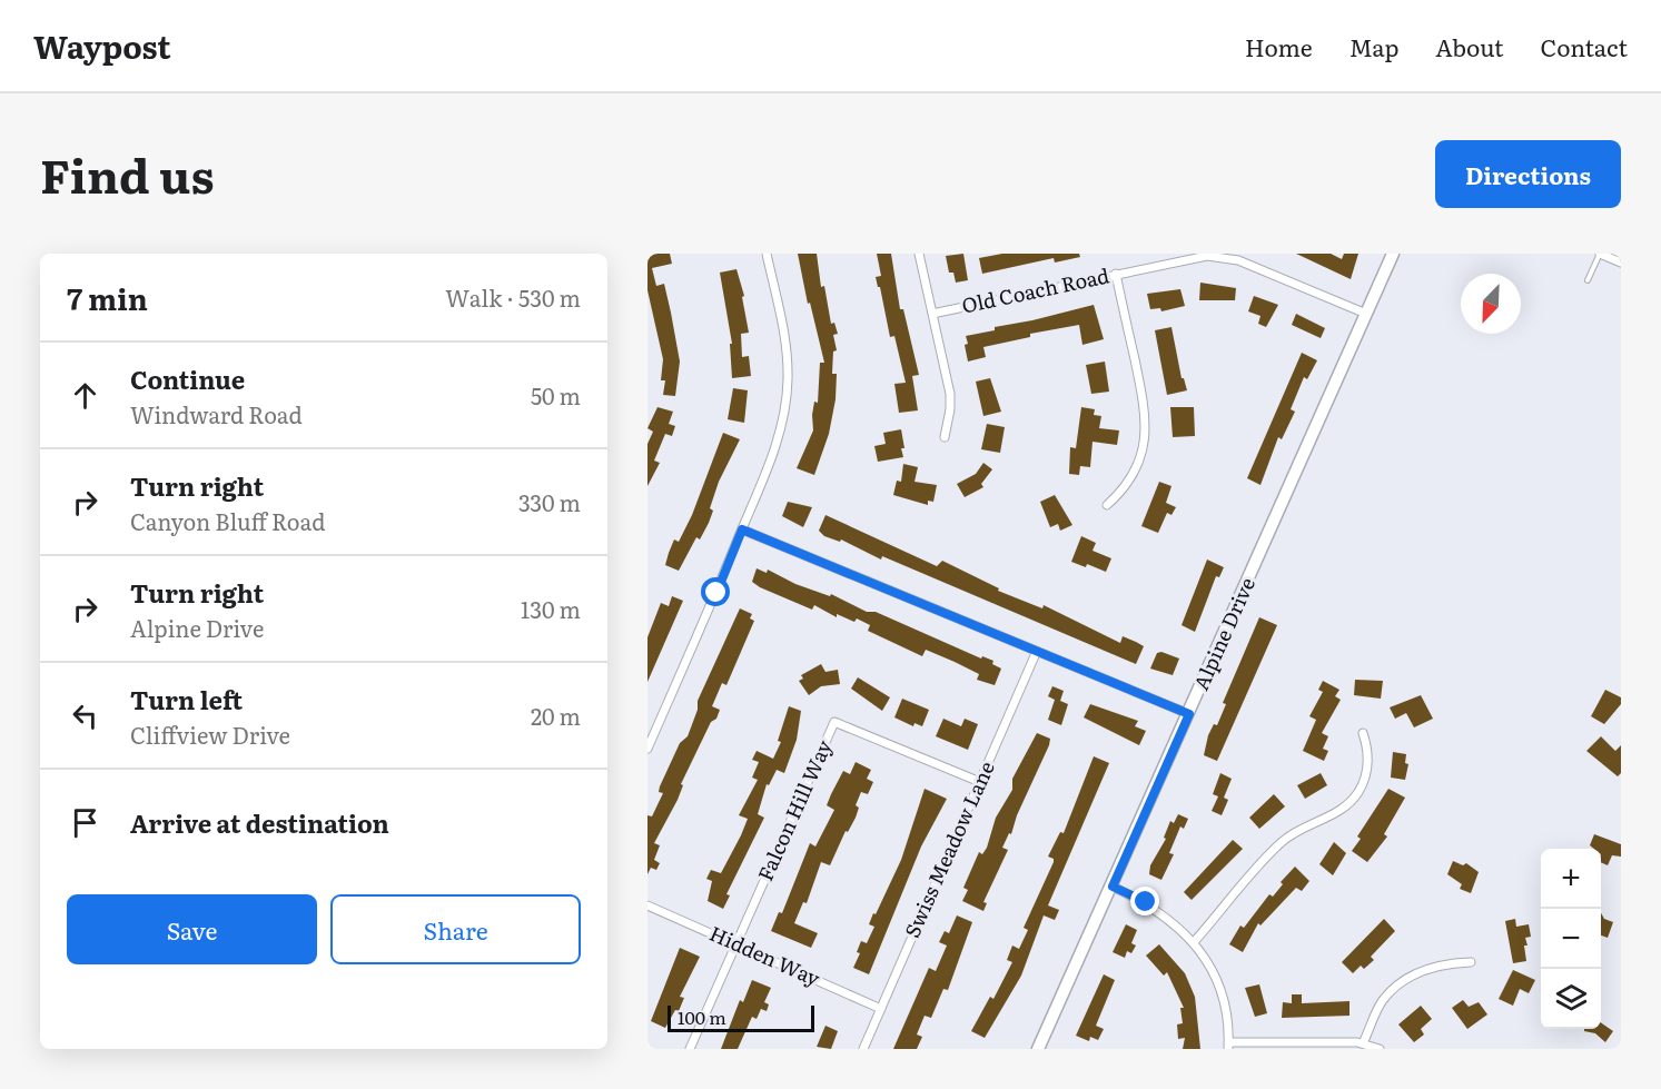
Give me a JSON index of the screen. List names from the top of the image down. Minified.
{"streets":{"street":["Old Coach Road","Alpine Drive","Falcon Hill Way","Swiss Meadow Lane","Hidden Way"]},"crossings":[["Old Coach Road","Alpine Drive"],["Falcon Hill Way","Swiss Meadow Lane"],["Falcon Hill Way","Hidden Way"],["Swiss Meadow Lane","Hidden Way"]],"scale_bar":"100 m","north":"bottom left","page":{"header":"Waypost","nav":["Home","Map","About","Contact"],"title":"Find us","buttons":["Directions",["Save","Share"]],"heading":["7 min","Walk · 530 m"],"list":[["Continue","Windward Road","50 m"],["Turn right","Canyon Bluff Road","330 m"],["Turn right","Alpine Drive","130 m"],["Turn left","Cliffview Drive","20 m"],"Arrive at destination"],"map_buttons":["+","−"],"scale":"100 m"}}
